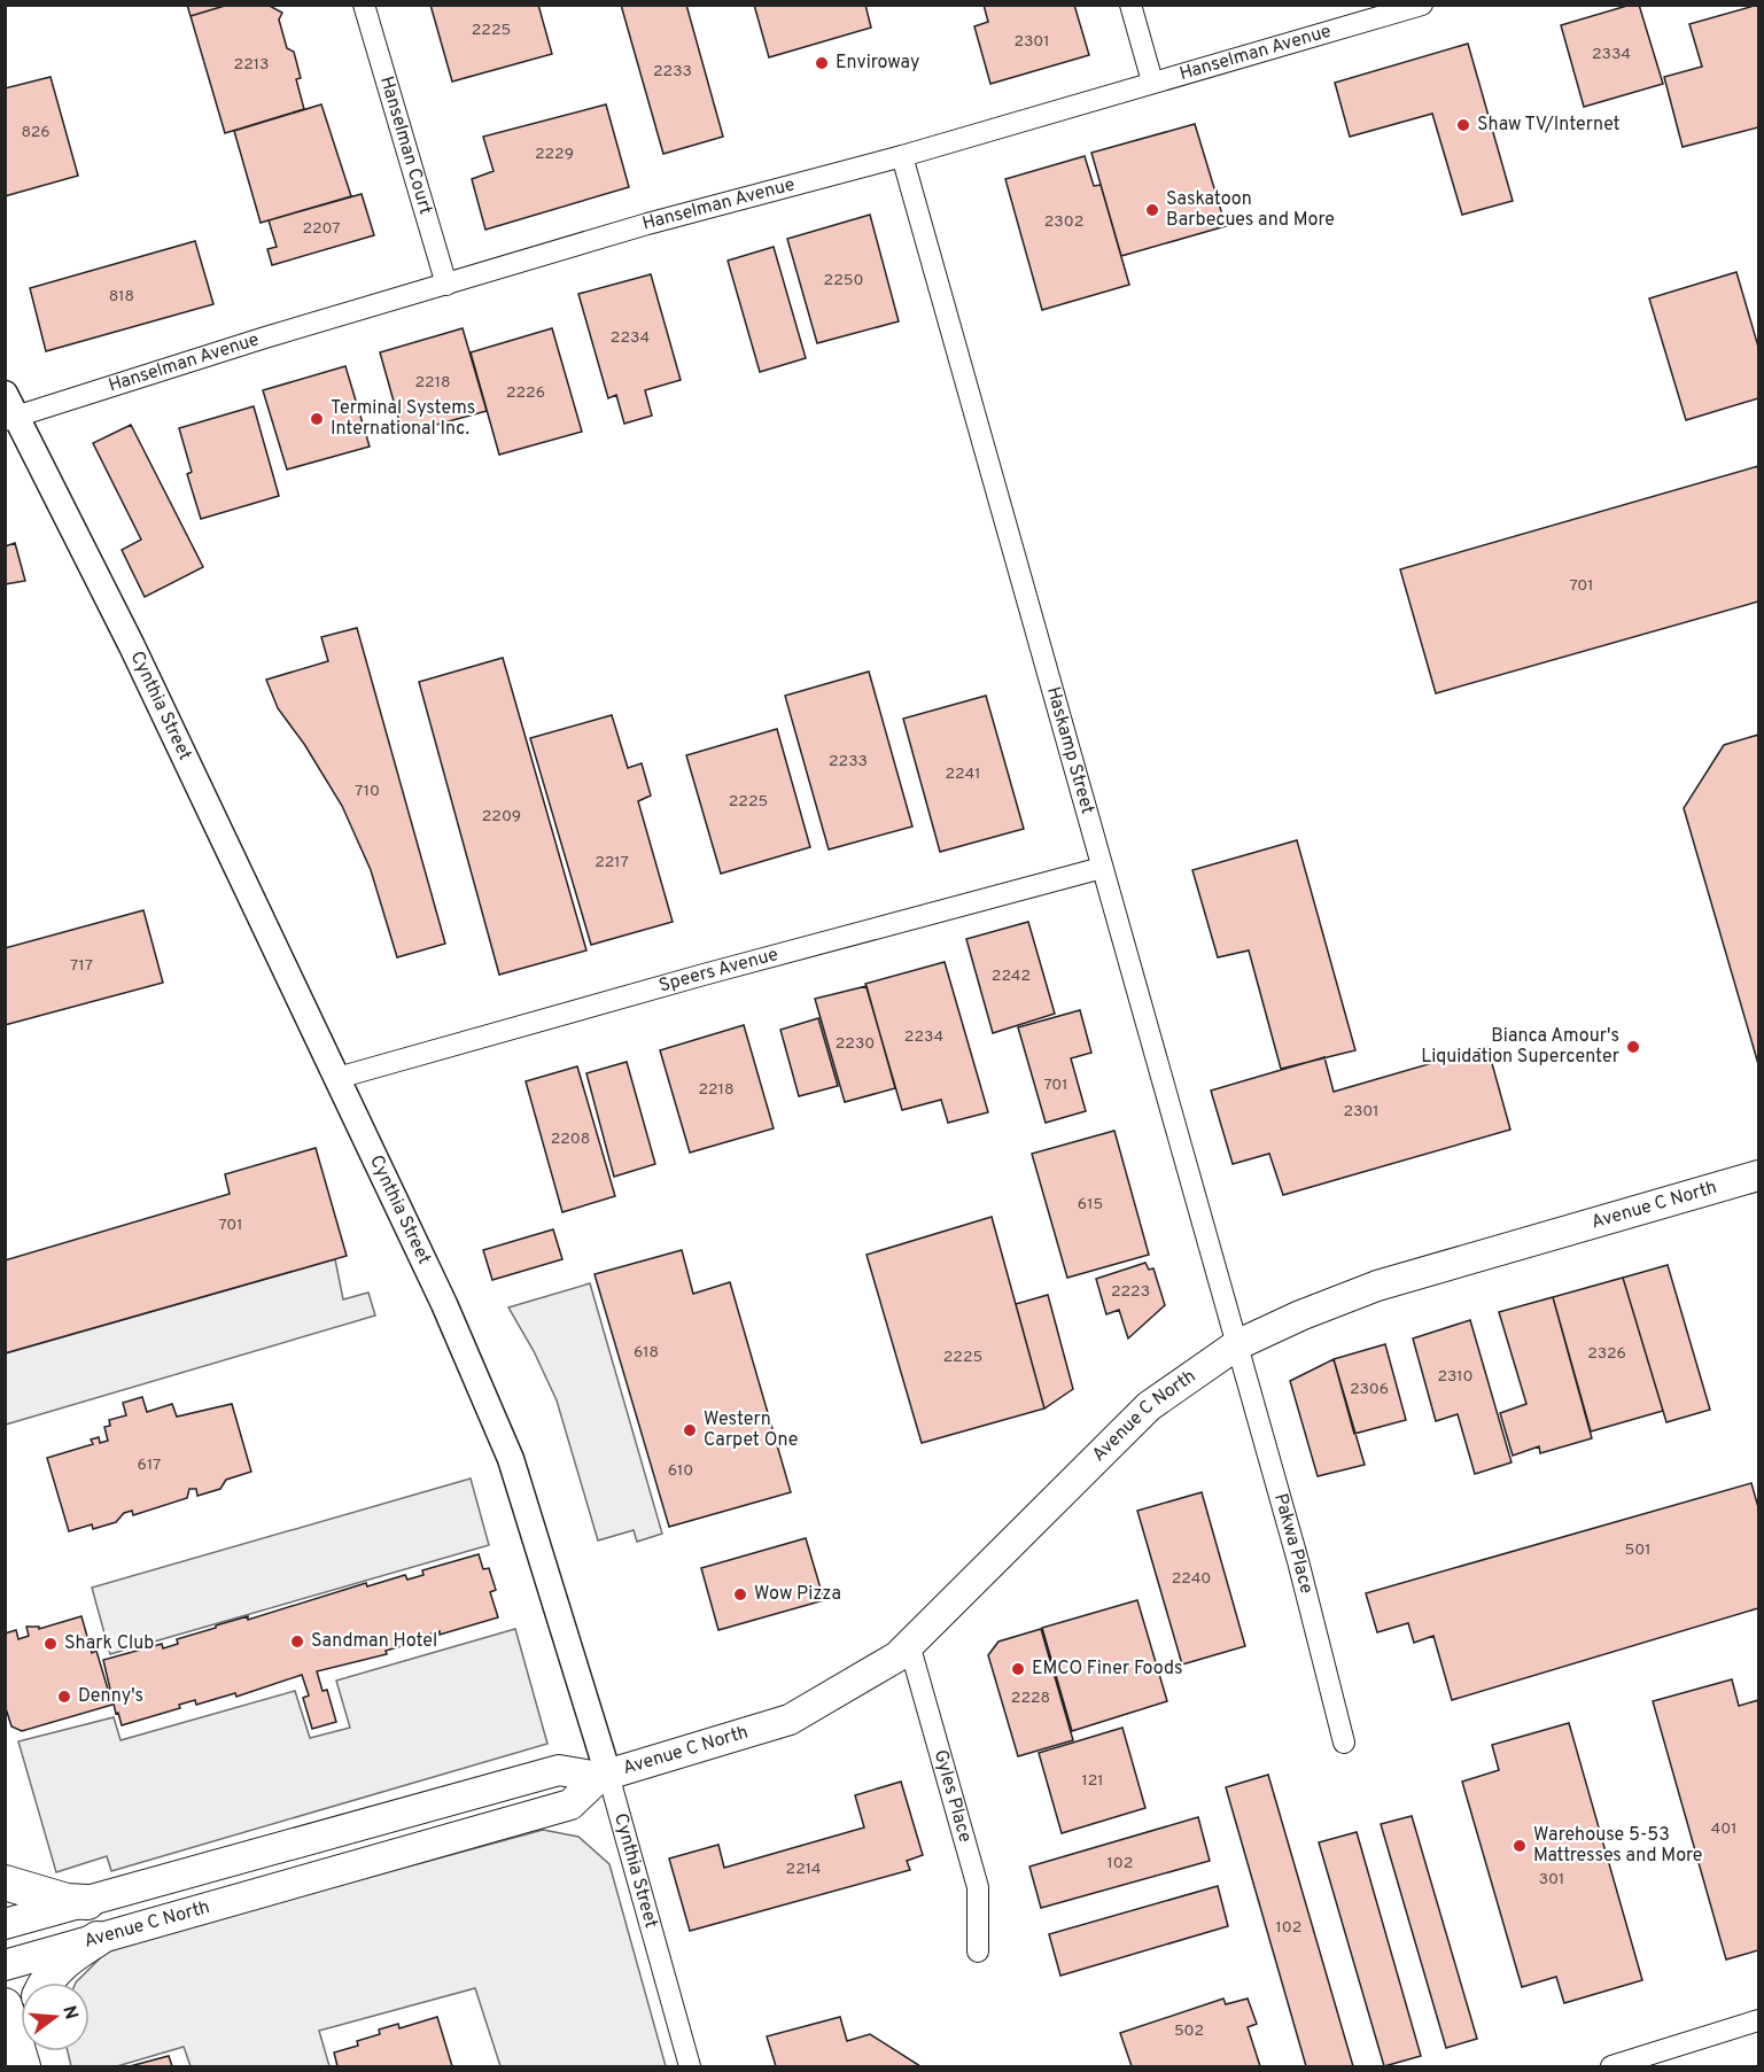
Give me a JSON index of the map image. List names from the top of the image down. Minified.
{"streets":{"main road":["Avenue C North"],"street":["Hanselman Avenue","Hanselman Court","Cynthia Street","Haskamp Street","Speers Avenue","Pakwa Place","Gyles Place"]},"crossings":[["Hanselman Avenue","Hanselman Court"],["Hanselman Avenue","Cynthia Street"],["Hanselman Avenue","Haskamp Street"],["Cynthia Street","Speers Avenue"],["Cynthia Street","Avenue C North"],["Haskamp Street","Speers Avenue"],["Haskamp Street","Avenue C North"],["Haskamp Street","Pakwa Place"],["Avenue C North","Pakwa Place"],["Avenue C North","Gyles Place"]],"places":["Enviroway","Shaw TV/Internet","Saskatoon Barbecues and More","Terminal Systems International Inc.","Bianca Amour's Liquidation Supercenter","Western Carpet One","Wow Pizza","Sandman Hotel","Shark Club","EMCO Finer Foods","Denny's","Warehouse 5-53 Mattresses and More"],"house_numbers":["2225","2301","2334","2213","2233","826","2229","2302","2207","2250","818","2234","2218","2226","701","2233","2241","710","2225","2209","2217","717","2242","2234","2230","701","2218","2301","2208","615","701","2223","618","2326","2225","2310","2306","617","610","501","2240","2228","121","401","102","2214","301","102","502"],"north":"right"}
